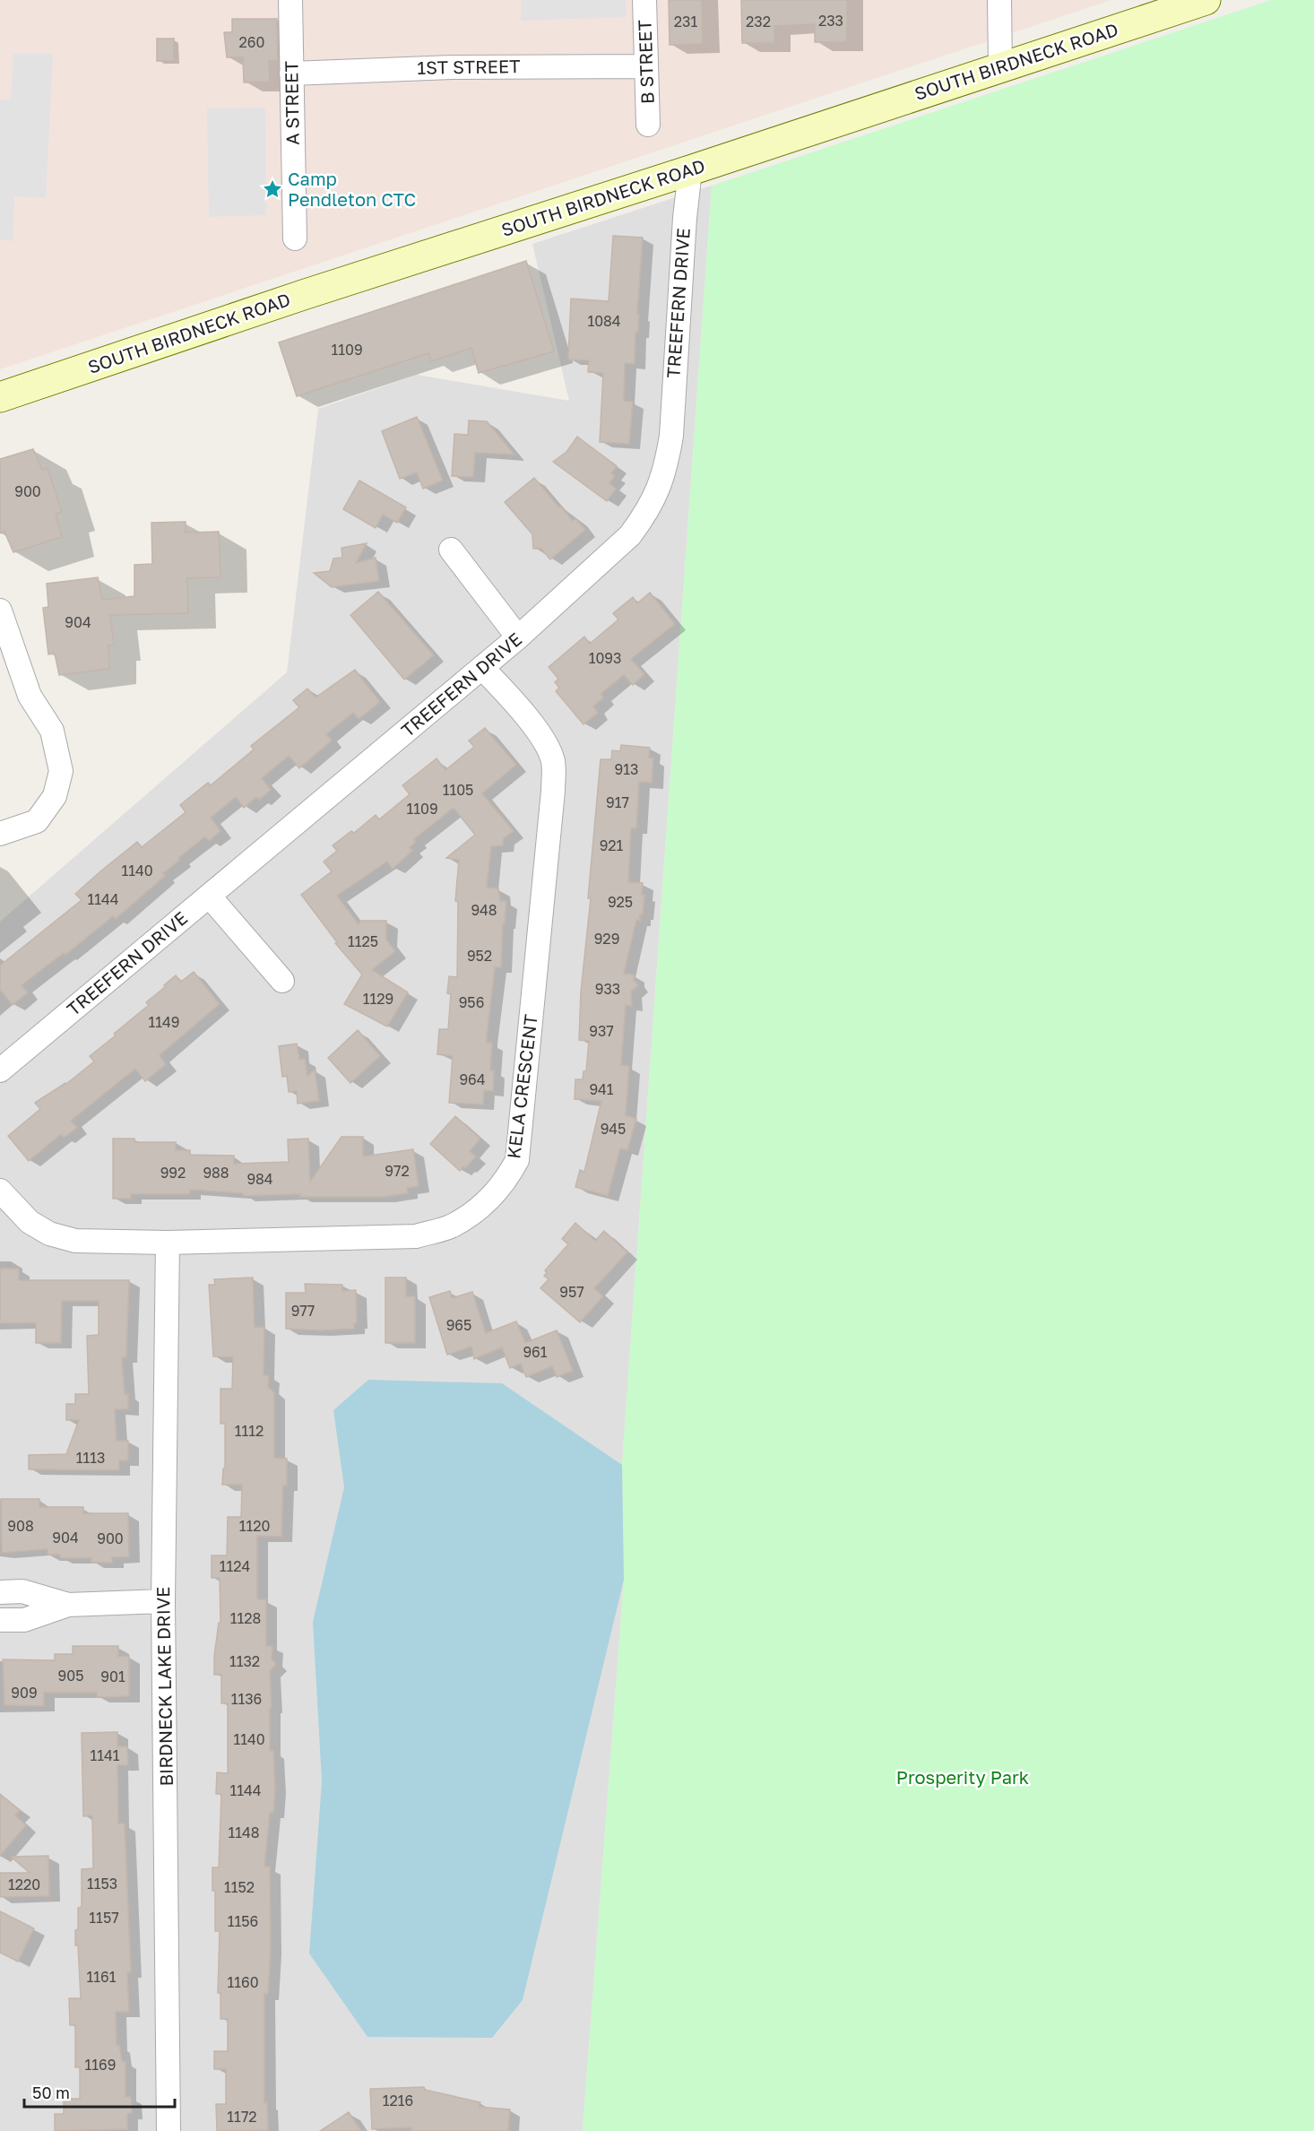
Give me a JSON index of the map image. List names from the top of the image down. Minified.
{"streets":{"street":["B STREET","SOUTH BIRDNECK ROAD","1ST STREET","A STREET","TREEFERN DRIVE","KELA CRESCENT","BIRDNECK LAKE DRIVE"]},"crossings":[["B STREET","1ST STREET"],["SOUTH BIRDNECK ROAD","TREEFERN DRIVE"],["1ST STREET","A STREET"],["TREEFERN DRIVE","KELA CRESCENT"],["KELA CRESCENT","BIRDNECK LAKE DRIVE"]],"parks":["Prosperity Park"],"places":{"place":["Camp Pendleton CTC"]},"house_numbers":["233","231","232","260","1084","1109","900","904","1093","913","1105","917","1109","921","1140","1144","925","948","929","1125","952","933","1129","956","1149","937","964","941","945","972","992","988","984","957","977","965","961","1112","1113","908","1120","904","900","1124","1128","1132","905","901","909","1136","1140","1141","1144","1148","1153","1220","1152","1157","1156","1161","1160","1169","1216","1172"],"scale_bar":"50 m"}
